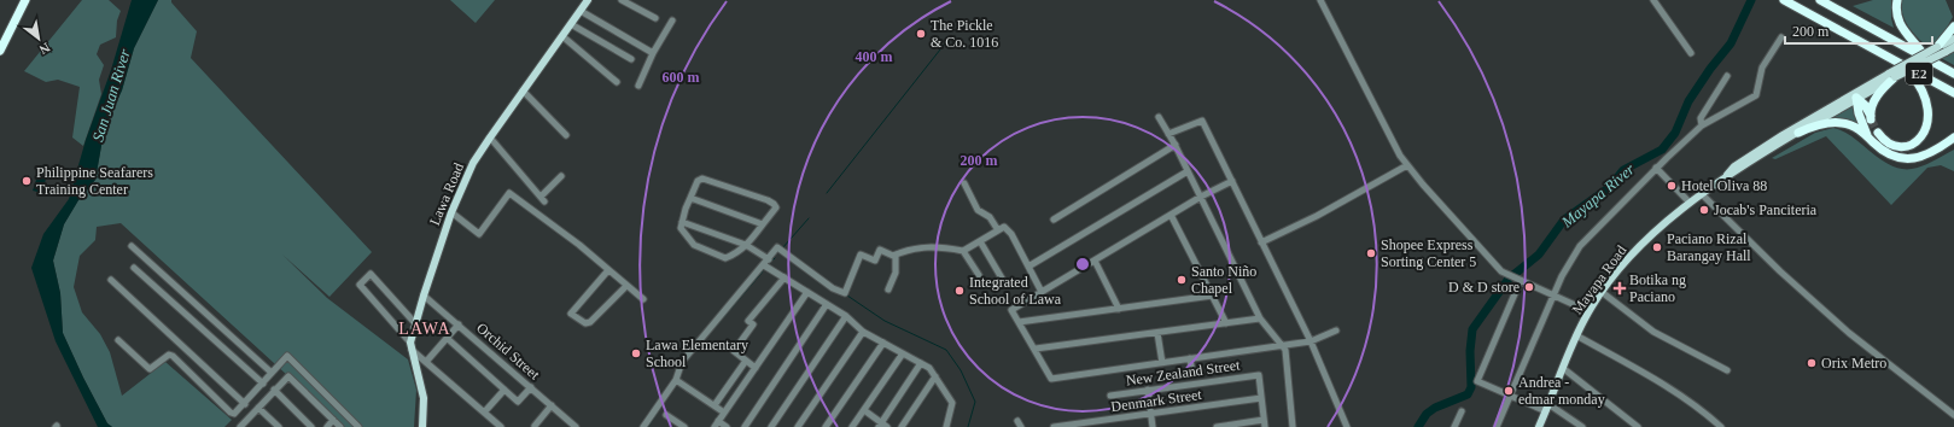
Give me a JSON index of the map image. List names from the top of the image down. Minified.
{"streets":{"highway":["E2"],"main road":["Lawa Road","Mayapa Road"],"street":["Orchid Street","New Zealand Street","Denmark Street"]},"crossings":[["Lawa Road","Orchid Street"],["New Zealand Street","Denmark Street"]],"districts":["LAWA"],"water":["San Juan River","Mayapa River"],"places":{"other":["The Pickle & Co. 1016","Philippine Seafarers Training Center","Hotel Oliva 88","Jocab's Panciteria","Paciano Rizal Barangay Hall","Shopee Express Sorting Center 5","Santo Niño Chapel","D & D store","Integrated School of Lawa","Lawa Elementary School","Orix Metro","Andrea - edmar monday"],"health":["Botika ng Paciano"]},"scale_bar":"200 m","north":"bottom right","rings":["400 m","600 m","200 m"]}
